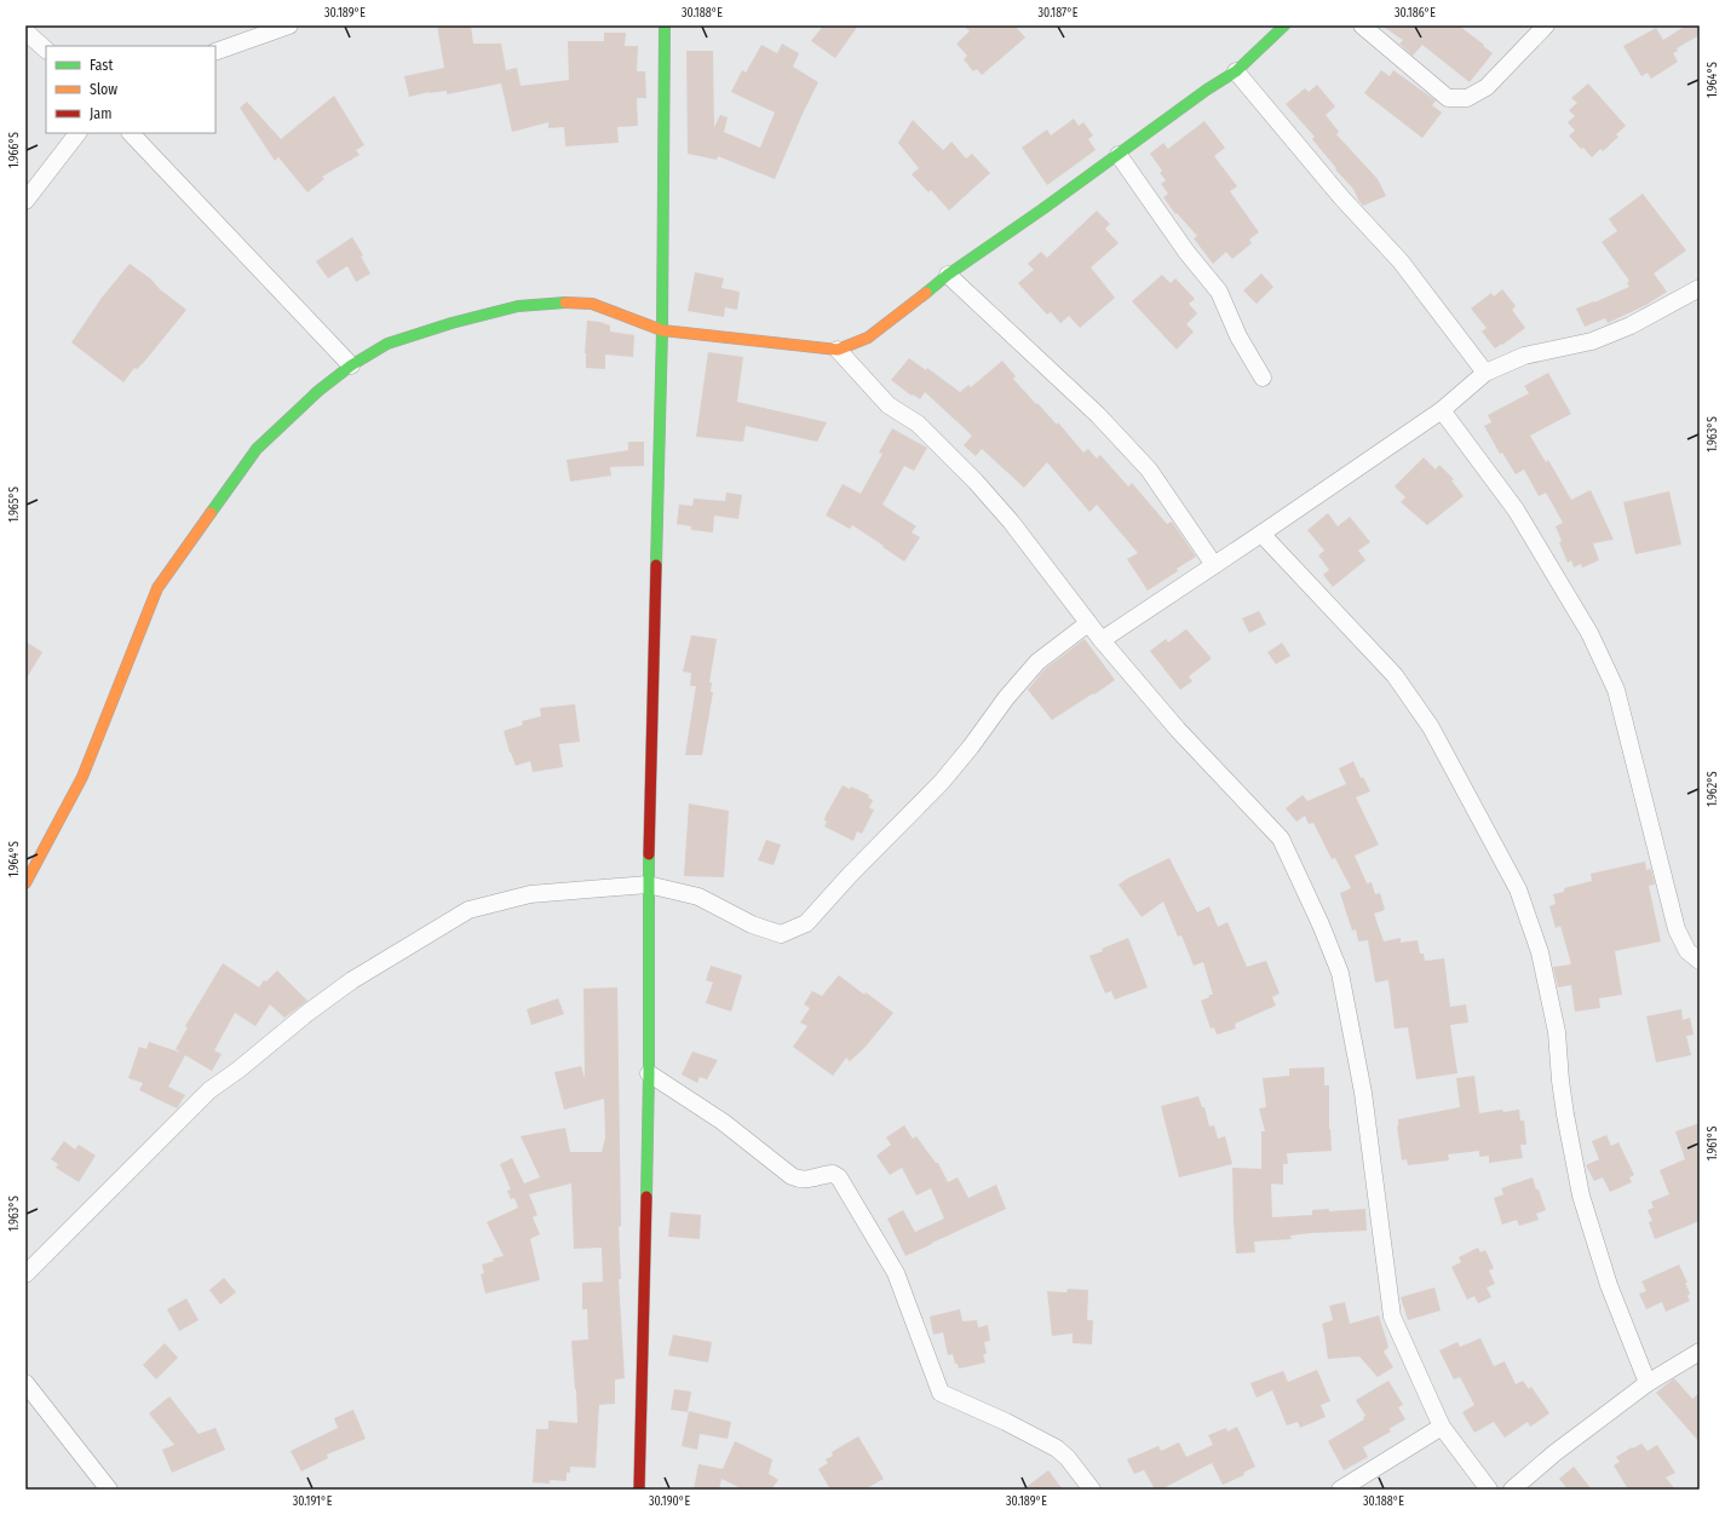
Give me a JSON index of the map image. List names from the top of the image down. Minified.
{"legend":["Fast","Slow","Jam"],"coordinates":["30.189°E","30.188°E","30.187°E","30.186°E","1.964°S","1.966°S","1.963°S","1.965°S","1.962°S","1.961°S","30.191°E","30.190°E"]}
